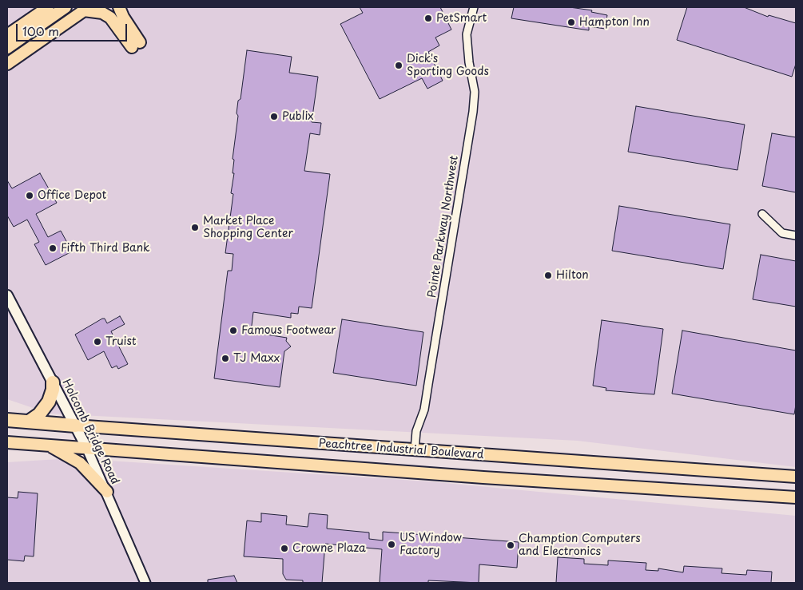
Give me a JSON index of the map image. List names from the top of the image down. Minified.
{"streets":{"highway":["Peachtree Industrial Boulevard"],"main road":["Holcomb Bridge Road"],"street":["Pointe Parkway Northwest"]},"crossings":[["Pointe Parkway Northwest","Peachtree Industrial Boulevard"],["Holcomb Bridge Road","Peachtree Industrial Boulevard"]],"places":["PetSmart","Hampton Inn","Dick's Sporting Goods","Publix","Office Depot","Market Place Shopping Center","Fifth Third Bank","Hilton","Famous Footwear","Truist","TJ Maxx","US Window Factory","Chamption Computers and Electronics","Crowne Plaza"],"scale_bar":"100 m"}
